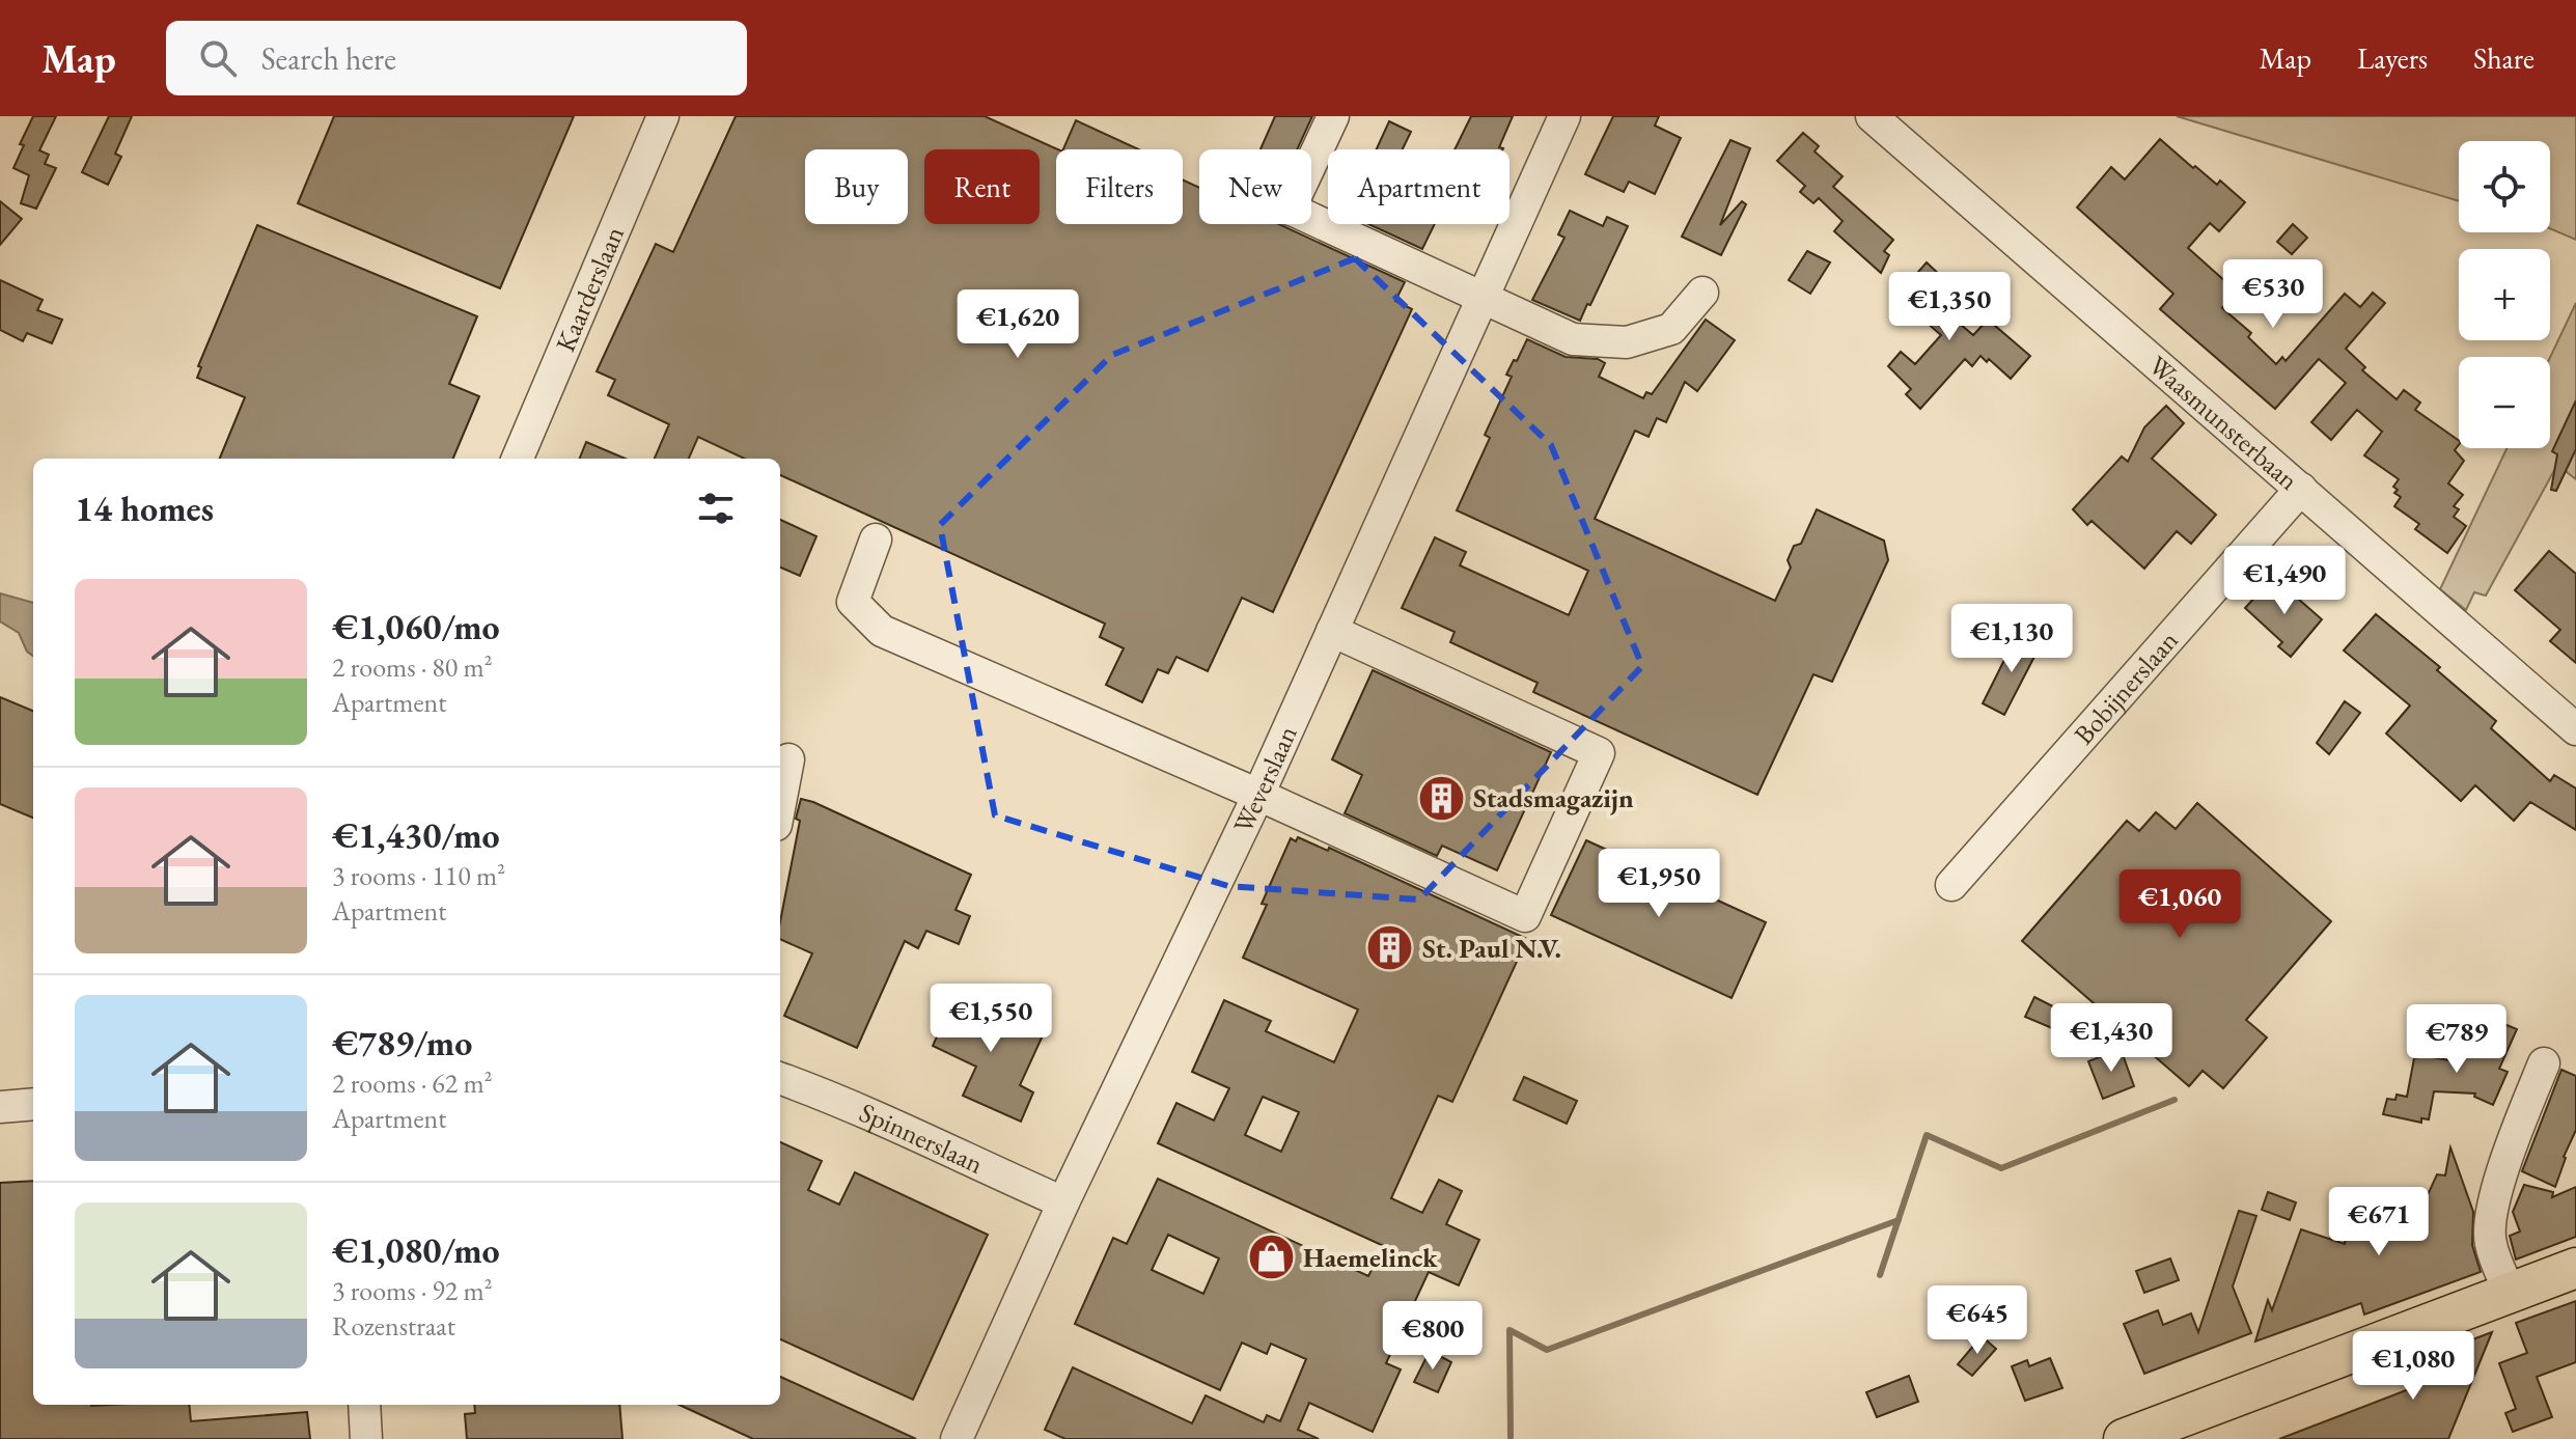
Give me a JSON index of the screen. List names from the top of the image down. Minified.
{"streets":{"street":["Kaarderslaan","Waasmunsterbaan","Bobijnerslaan","Weverslaan","Spinnerslaan"]},"crossings":[["Waasmunsterbaan","Bobijnerslaan"],["Weverslaan","Spinnerslaan"]],"places":{"building":["Stadsmagazijn","St. Paul N.V."],"shop":["Haemelinck"]},"page":{"header":"Map","search":"Search here","nav":["Map","Layers","Share"],"map_buttons":["+","−"],"chip":["Buy","Rent","Filters","New","Apartment"],"price":["€530","€1,350","€1,620","€1,490","€1,130","€1,950","€1,060","€1,550","€1,430","€789","€671","€645","€800","€1,080"],"heading":"14 homes","list":[{"name":"€1,060/mo","note":"2 rooms · 80 m² · Apartment"},{"name":"€1,430/mo","note":"3 rooms · 110 m² · Apartment"},{"name":"€789/mo","note":"2 rooms · 62 m² · Apartment"},{"name":"€1,080/mo","note":"3 rooms · 92 m² · Rozenstraat"}]}}
